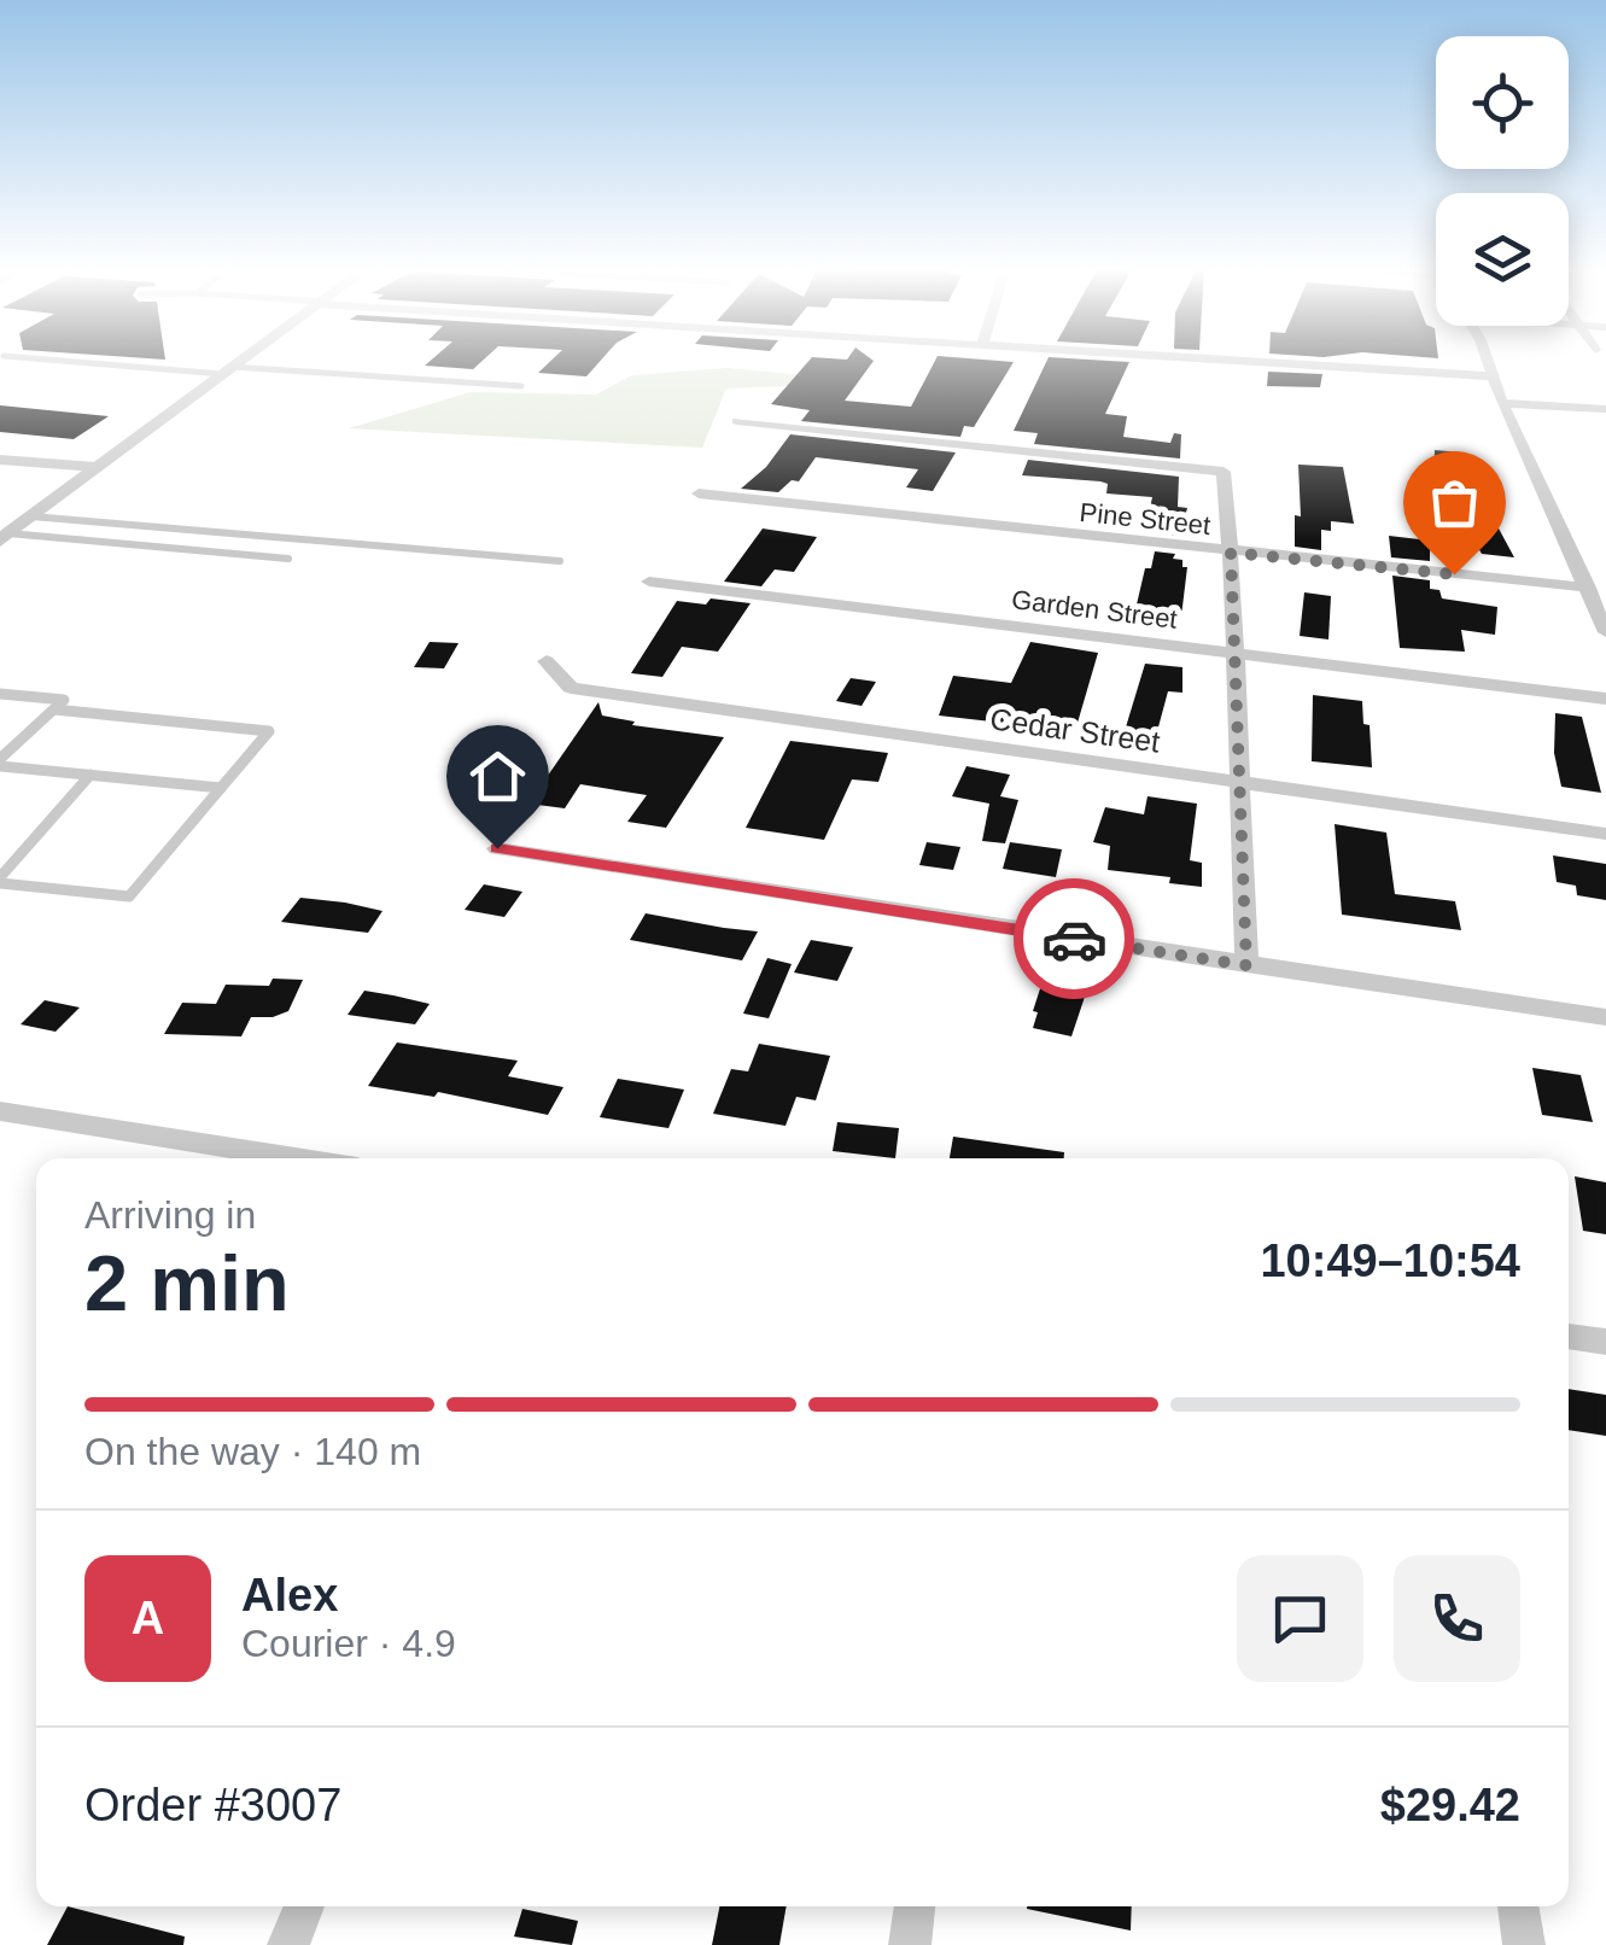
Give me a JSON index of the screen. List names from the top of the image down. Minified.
{"streets":{"street":["Pine Street","Garden Street","Cedar Street"]},"page":{"heading":["2 min","Arriving in","10:49–10:54"],"panel":["Alex","Courier · 4.9","Order #3007","$29.42"],"bar":"On the way · 140 m","round":"A"}}
